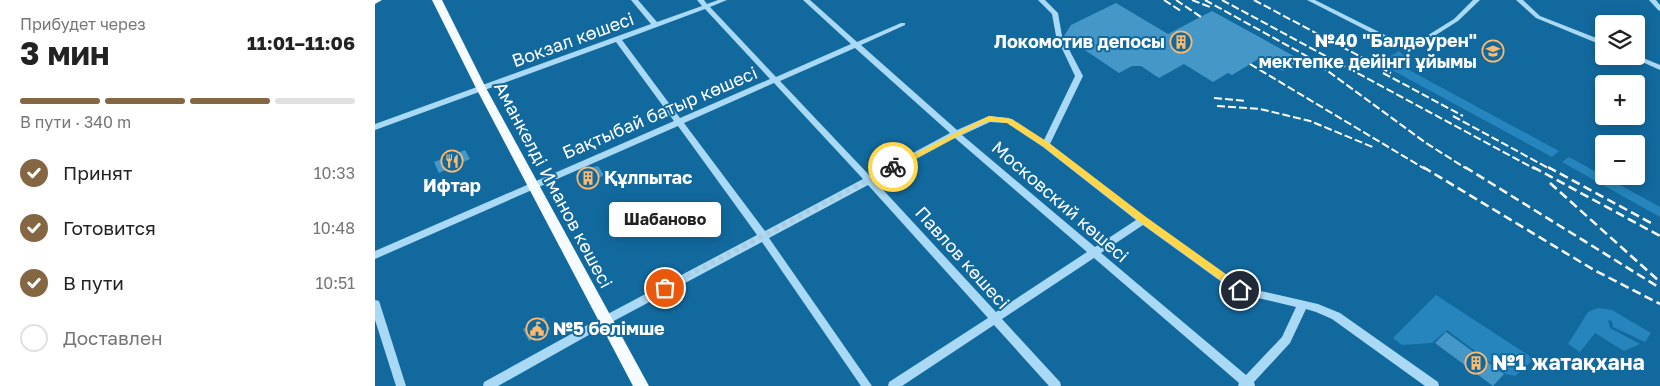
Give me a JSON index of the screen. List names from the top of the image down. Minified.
{"streets":{"main road":["Аманкелді Иманов көшесі"],"street":["Вокзал көшесі","Бақтыбай батыр көшесі","Московский көшесі","Павлов көшесі"]},"crossings":[["Вокзал көшесі","Аманкелді Иманов көшесі"],["Вокзал көшесі","Павлов көшесі"],["Бақтыбай батыр көшесі","Аманкелді Иманов көшесі"],["Бақтыбай батыр көшесі","Московский көшесі"],["Бақтыбай батыр көшесі","Павлов көшесі"]],"places":{"building":["Локомотив депосы","Құлпытас","№1 жатақхана"],"school or university":["№40 \"Балдәурен\" мектепке дейінгі ұйымы"],"restaurant":["Ифтар"],"other":["Шабаново"],"public building":["№5 бөлімше"]},"page":{"heading":["3 мин","Прибудет через","11:01–11:06"],"map_buttons":["+","−"],"bar":"В пути · 340 m","list":[["Принят","10:33"],["Готовится","10:48"],["В пути","10:51"],"Доставлен"],"bubble":"Шабаново"}}
